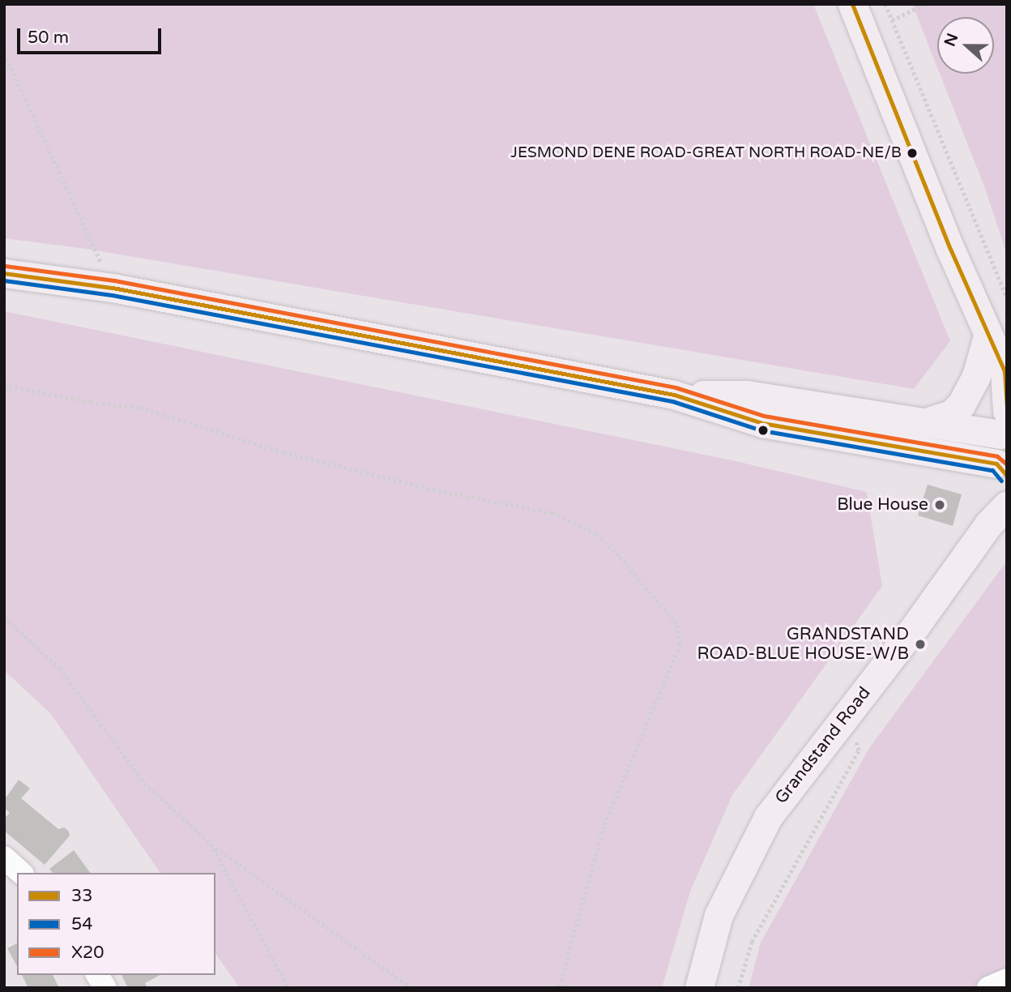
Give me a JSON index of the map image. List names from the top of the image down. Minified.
{"streets":{"main road":["Grandstand Road"]},"places":["JESMOND DENE ROAD-GREAT NORTH ROAD-NE/B","Blue House","GRANDSTAND ROAD-BLUE HOUSE-W/B"],"lines":["transit line 33","transit line X20","transit line 54"],"legend":["33","54","X20"],"scale_bar":"50 m","north":"left"}
